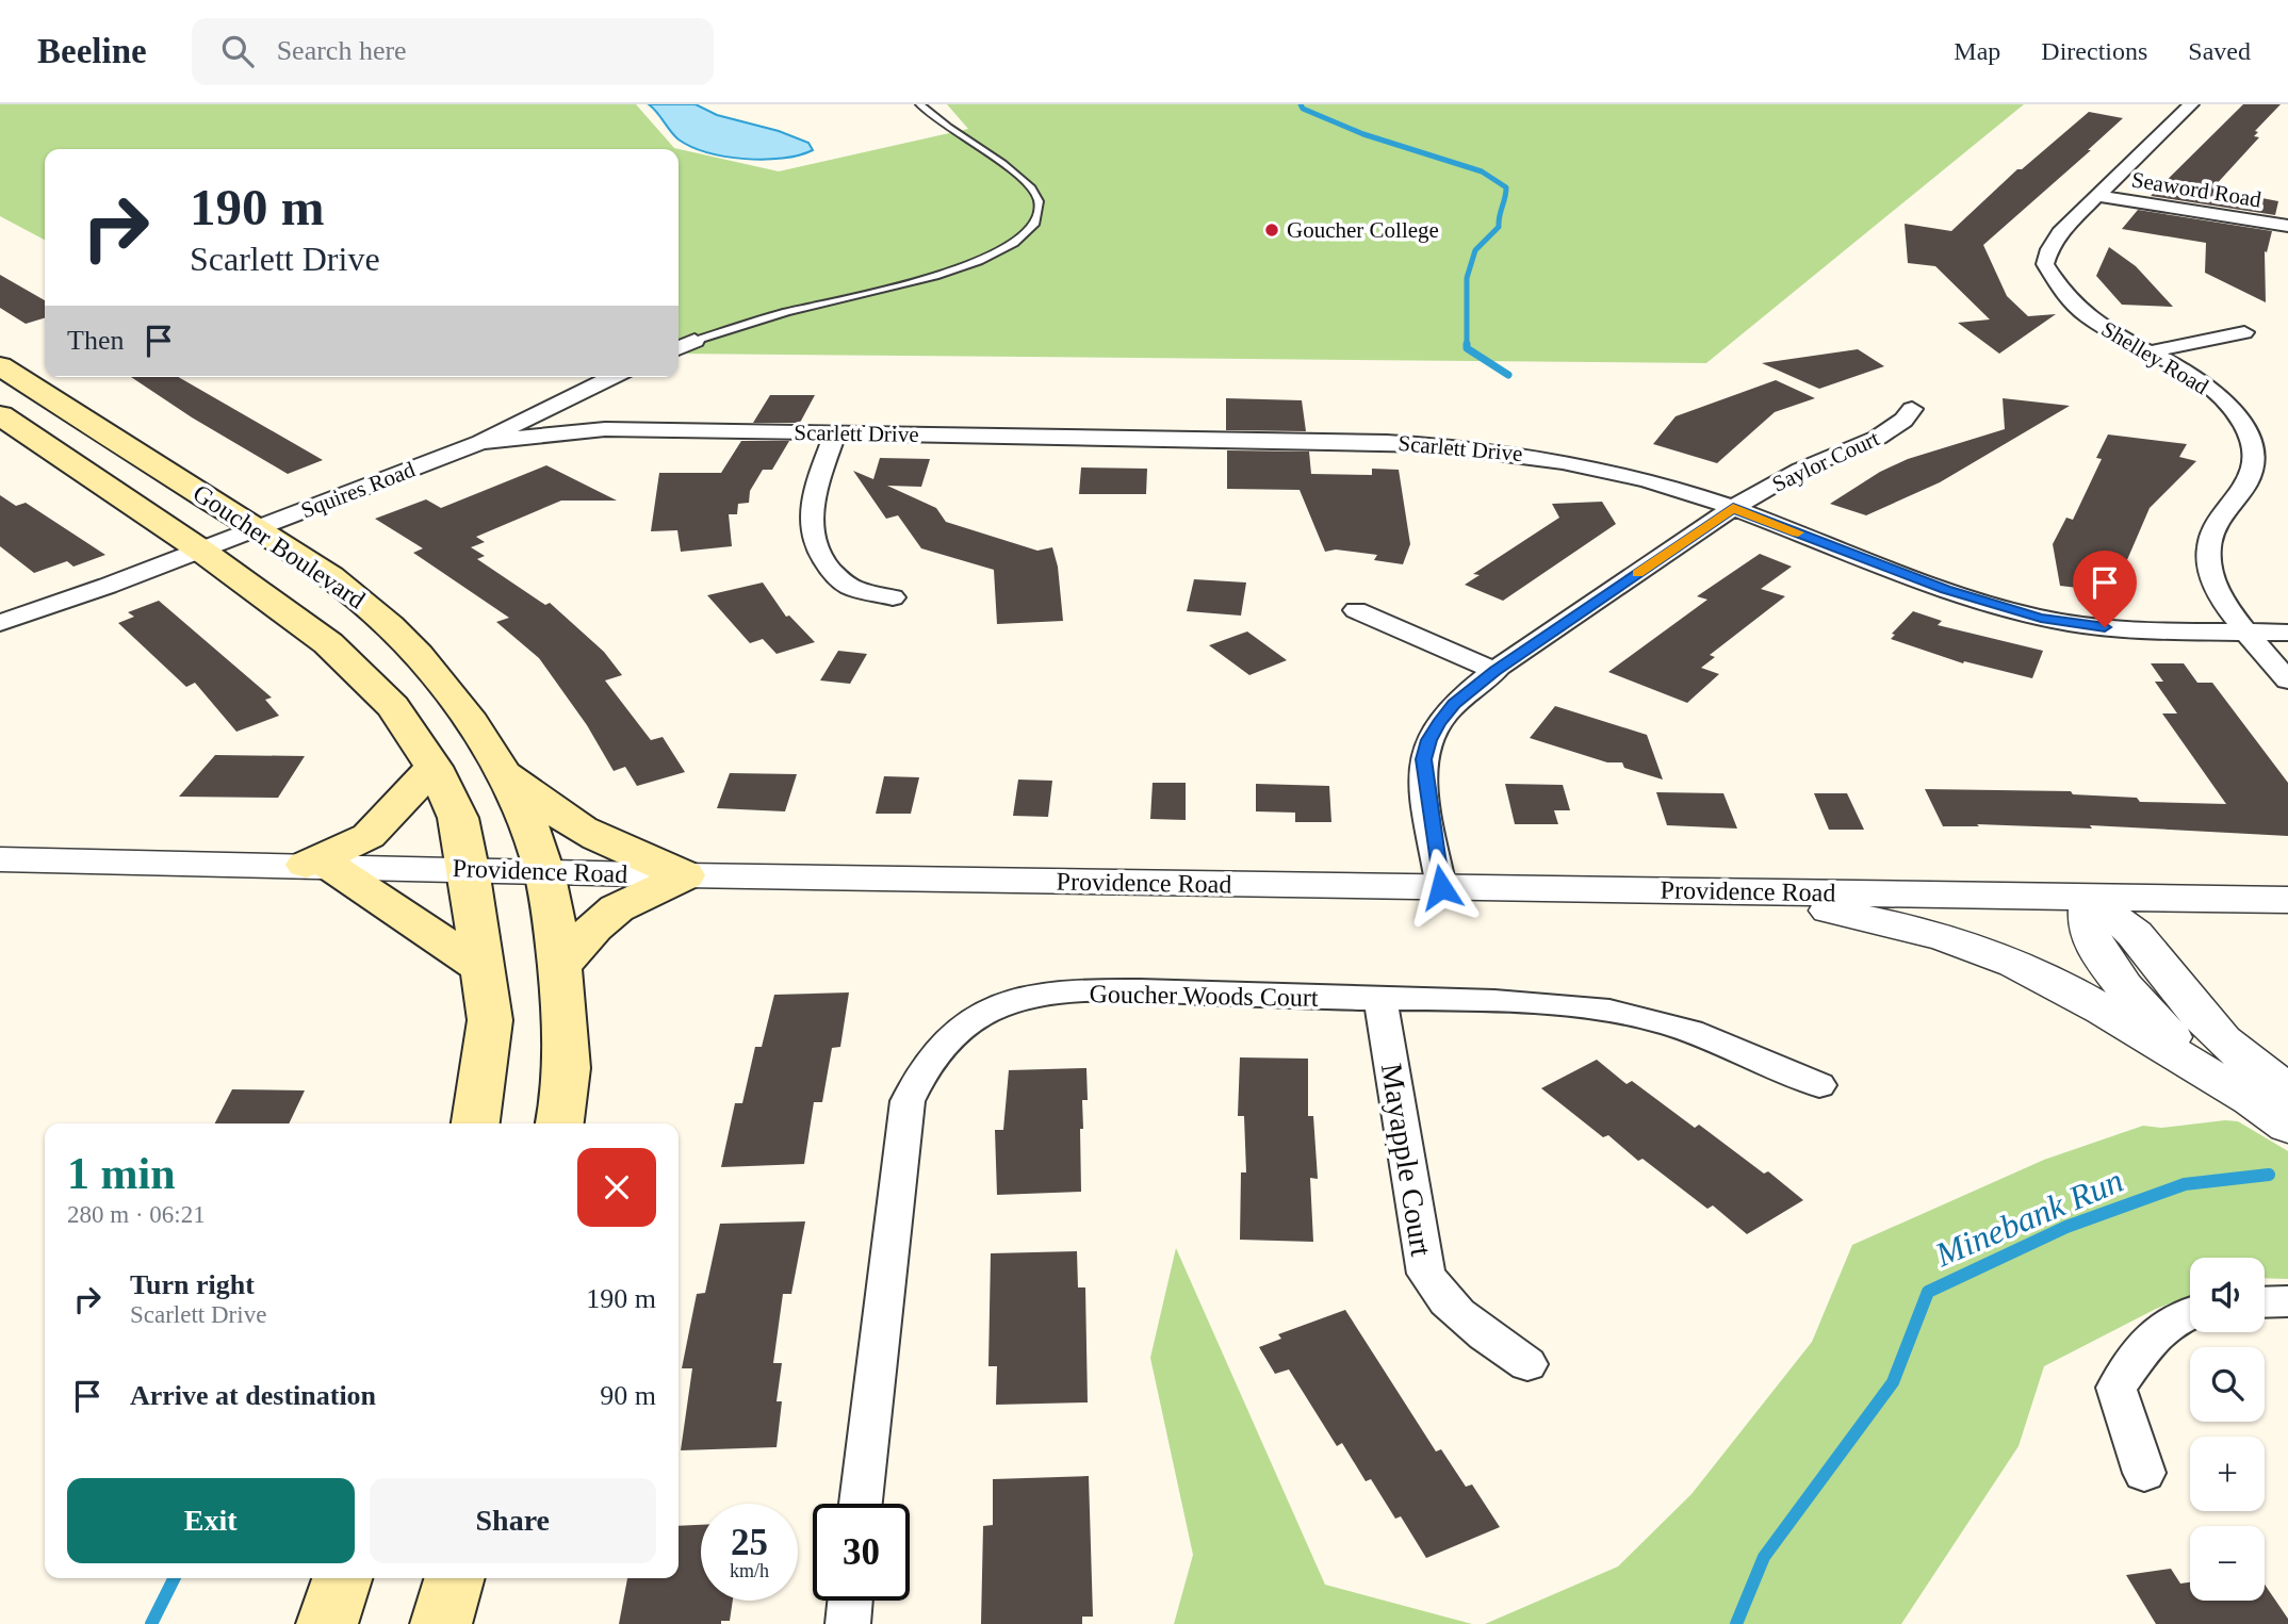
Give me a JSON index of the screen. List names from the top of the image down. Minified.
{"streets":{"main road":["Goucher Boulevard"],"street":["Seaword Road","Shelley Road","Scarlett Drive","Saylor Court","Squires Road","Providence Road","Goucher Woods Court","Mayapple Court"]},"crossings":[["Seaword Road","Shelley Road"],["Shelley Road","Scarlett Drive"],["Scarlett Drive","Saylor Court"],["Scarlett Drive","Squires Road"],["Saylor Court","Providence Road"],["Squires Road","Goucher Boulevard"],["Goucher Boulevard","Providence Road"],["Goucher Woods Court","Mayapple Court"]],"water":["Minebank Run"],"places":["Goucher College"],"page":{"header":"Beeline","search":"Search here","nav":["Map","Directions","Saved"],"turn":["190 m","Scarlett Drive"],"then":"Then","heading":["1 min","280 m · 06:21"],"list":[{"name":"Turn right","note":"Scarlett Drive","value":"190 m"},{"name":"Arrive at destination","value":"90 m"}],"map_buttons":["+","−"],"buttons":["Exit","Share"],"speed":"25 km/h","limit":"30"}}
